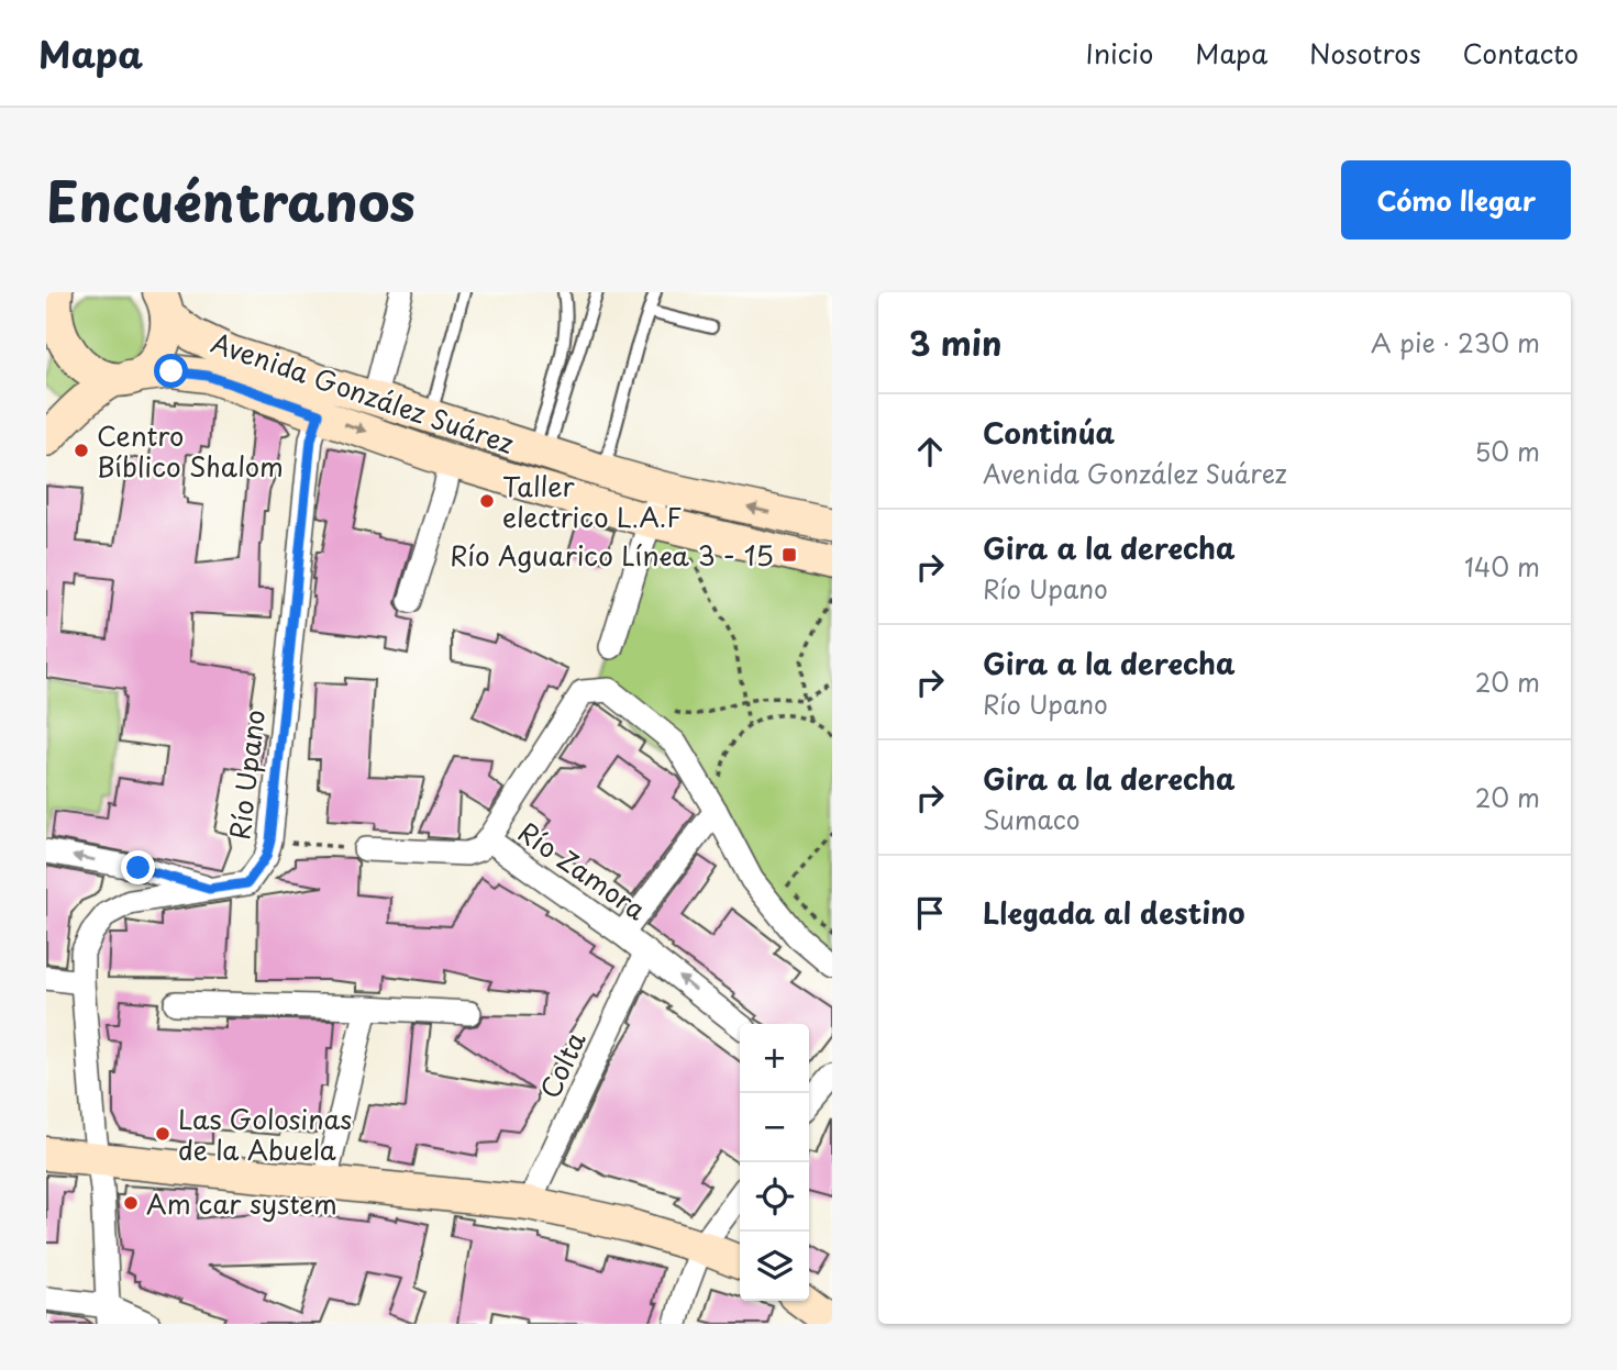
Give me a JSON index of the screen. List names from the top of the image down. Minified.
{"streets":{"main road":["Avenida González Suárez"],"street":["Río Upano","Río Zamora","Colta"]},"crossings":[["Avenida González Suárez","Río Upano"],["Río Zamora","Colta"]],"places":{"other":["Centro Bíblico Shalom","Taller electrico L.A.F","Las Golosinas de la Abuela","Am car system"],"transit":["Río Aguarico Línea 3 - 15"]},"page":{"header":"Mapa","nav":["Inicio","Mapa","Nosotros","Contacto"],"title":"Encuéntranos","buttons":"Cómo llegar","heading":["3 min","A pie · 230 m"],"list":[["Continúa","Avenida González Suárez","50 m"],["Gira a la derecha","Río Upano","140 m"],["Gira a la derecha","Río Upano","20 m"],["Gira a la derecha","Sumaco","20 m"],"Llegada al destino"],"map_buttons":["+","−"]}}
